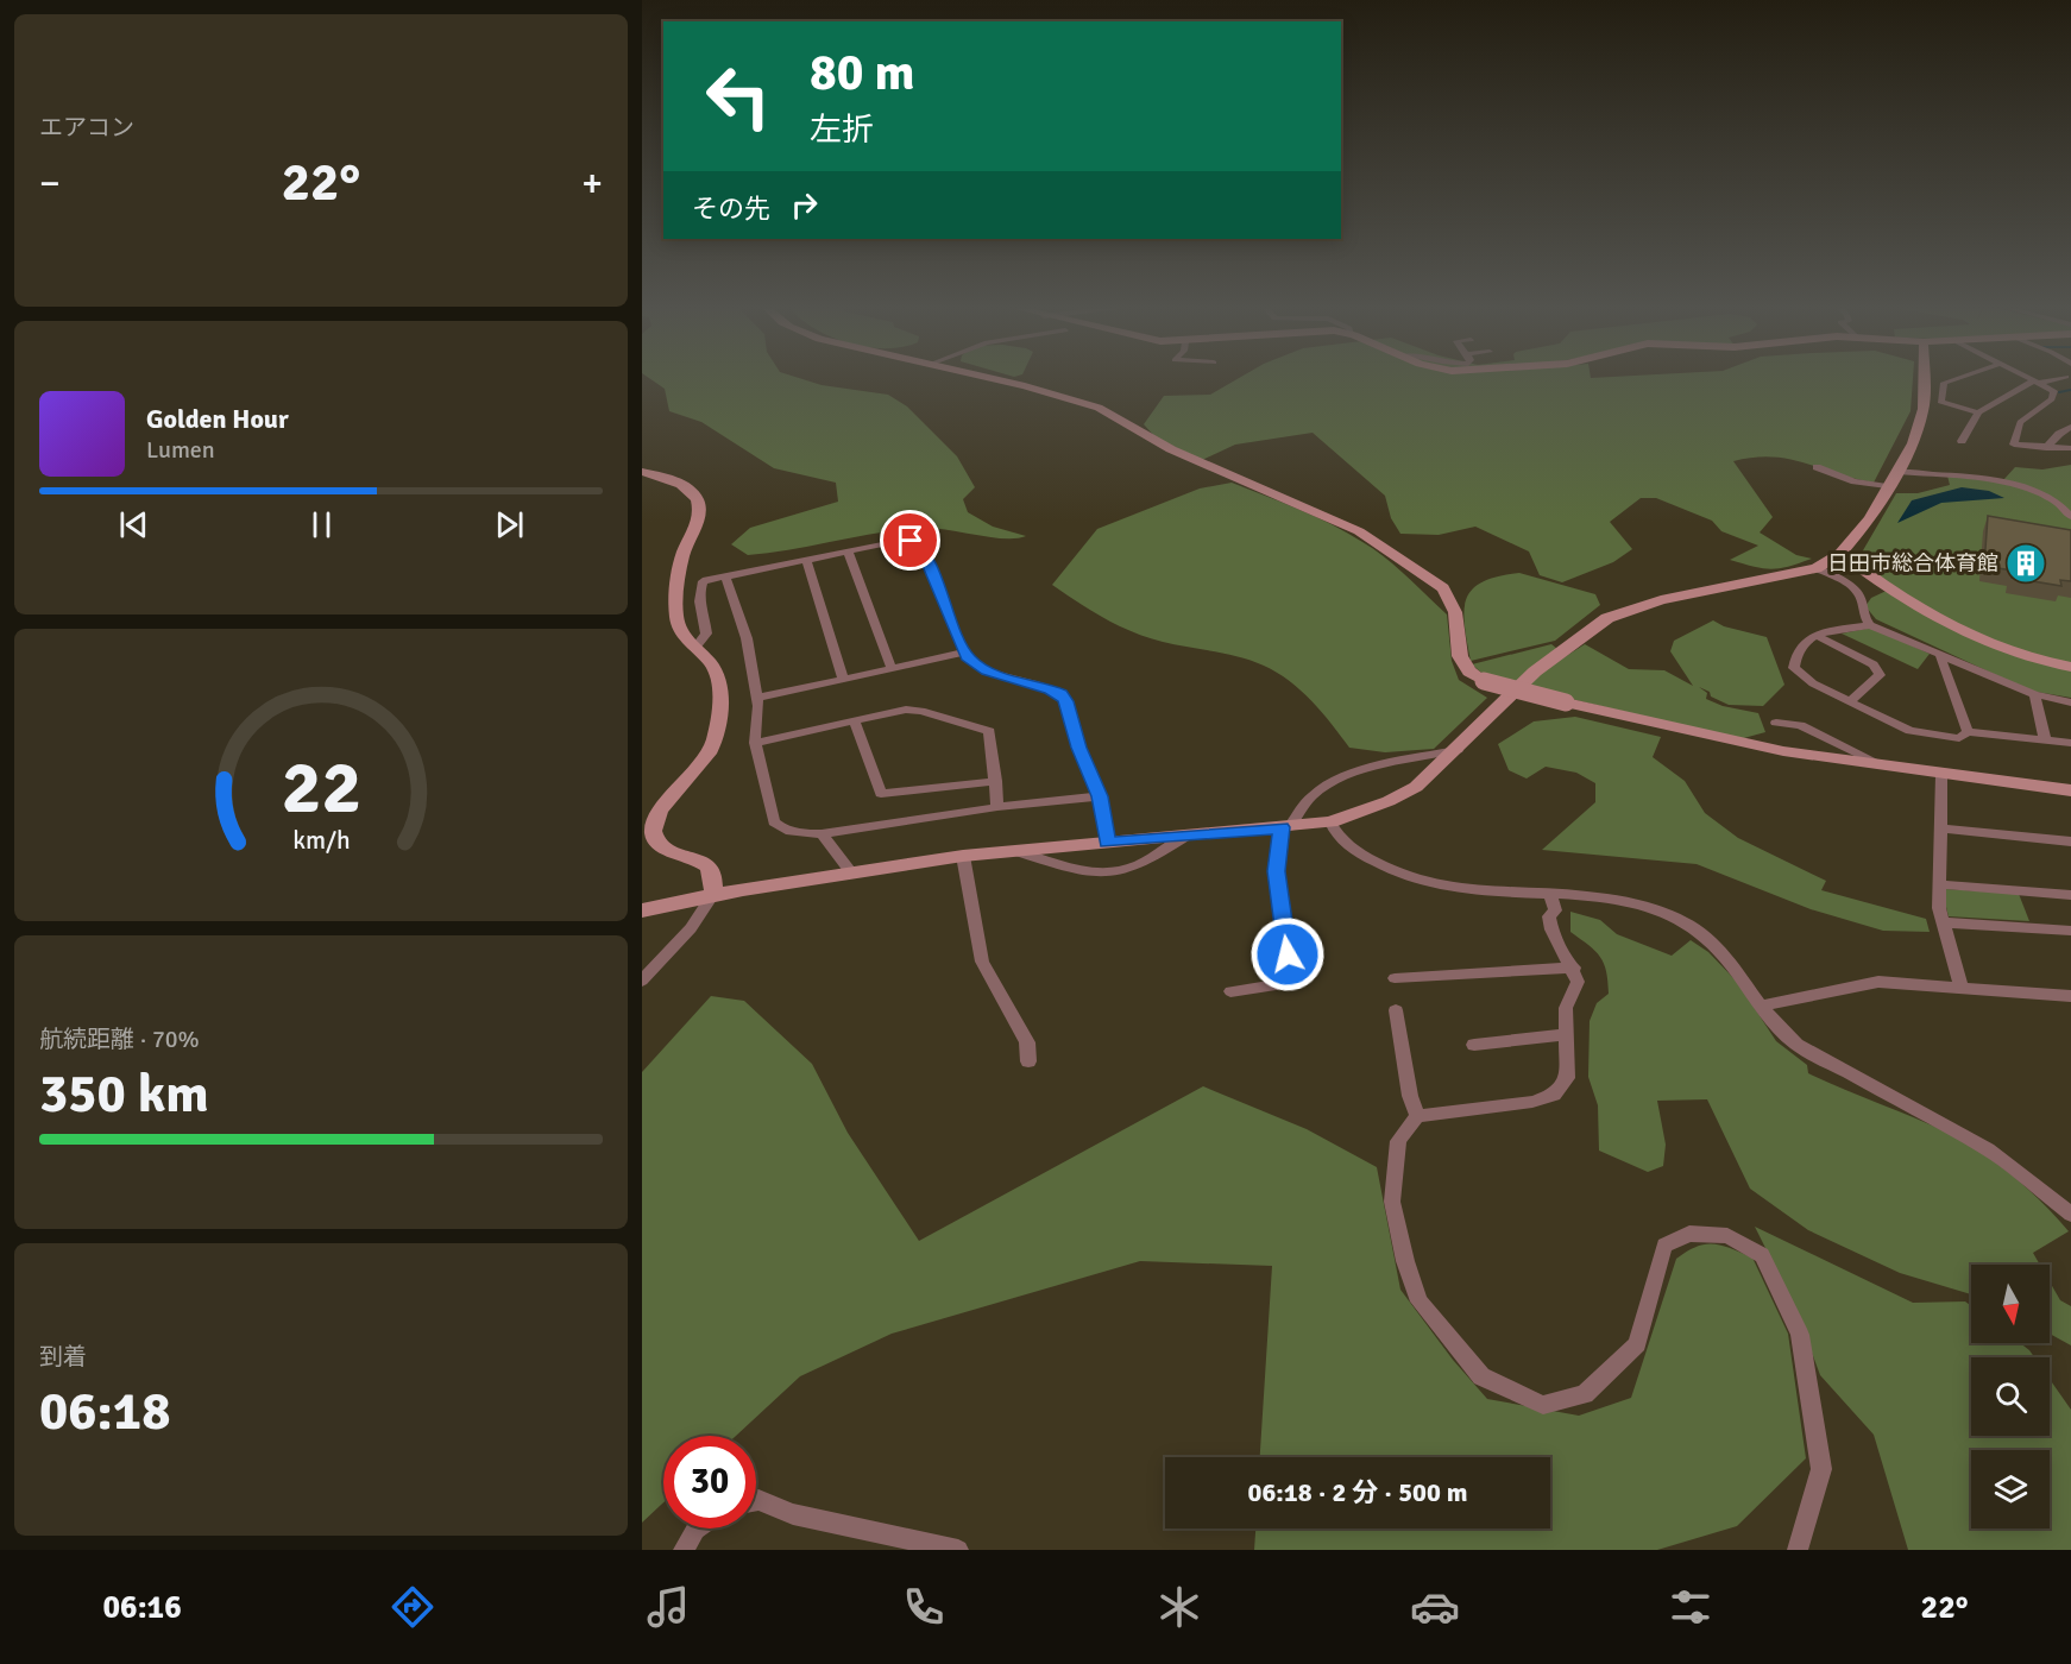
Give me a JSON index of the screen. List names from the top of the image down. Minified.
{"places":{"building":["日田市総合体育館"]},"north":"bottom","page":{"tile":["エアコン",["航続距離 · 70%","350 km"],["到着","06:18"]],"turn":["80 m","左折"],"heat":["−","22°","+"],"then":"その先","song":["Golden Hour","Lumen"],"limit":"30","trip":"06:18 · 2 分 · 500 m","tabs":["06:16","22°"],"gauge":["22","km/h"]}}
